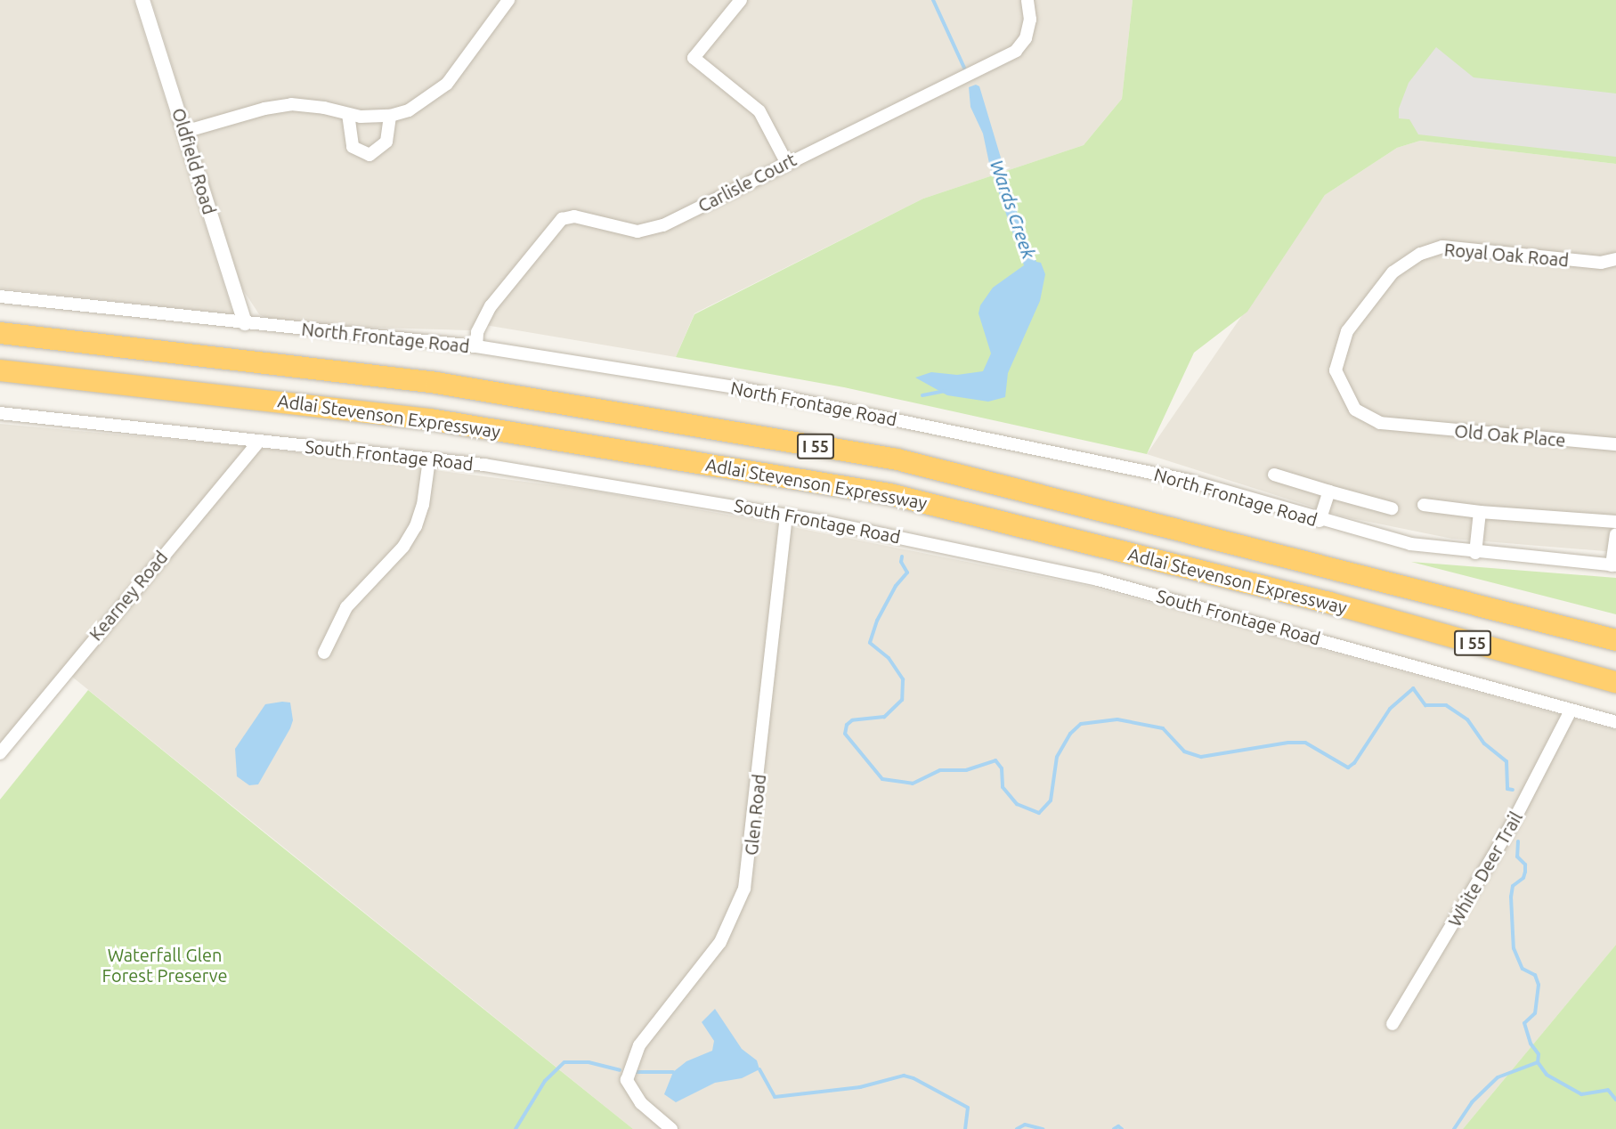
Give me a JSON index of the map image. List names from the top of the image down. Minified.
{"streets":{"highway":["Adlai Stevenson Expressway","I 55"],"street":["Oldfield Road","Carlisle Court","Royal Oak Road","North Frontage Road","Old Oak Place","South Frontage Road","Kearney Road","Glen Road","White Deer Trail"]},"crossings":[["Oldfield Road","North Frontage Road"],["Carlisle Court","North Frontage Road"],["Royal Oak Road","Old Oak Place"],["South Frontage Road","Kearney Road"],["South Frontage Road","Glen Road"],["South Frontage Road","White Deer Trail"]],"water":["Wards Creek"],"parks":["Waterfall Glen Forest Preserve"]}
